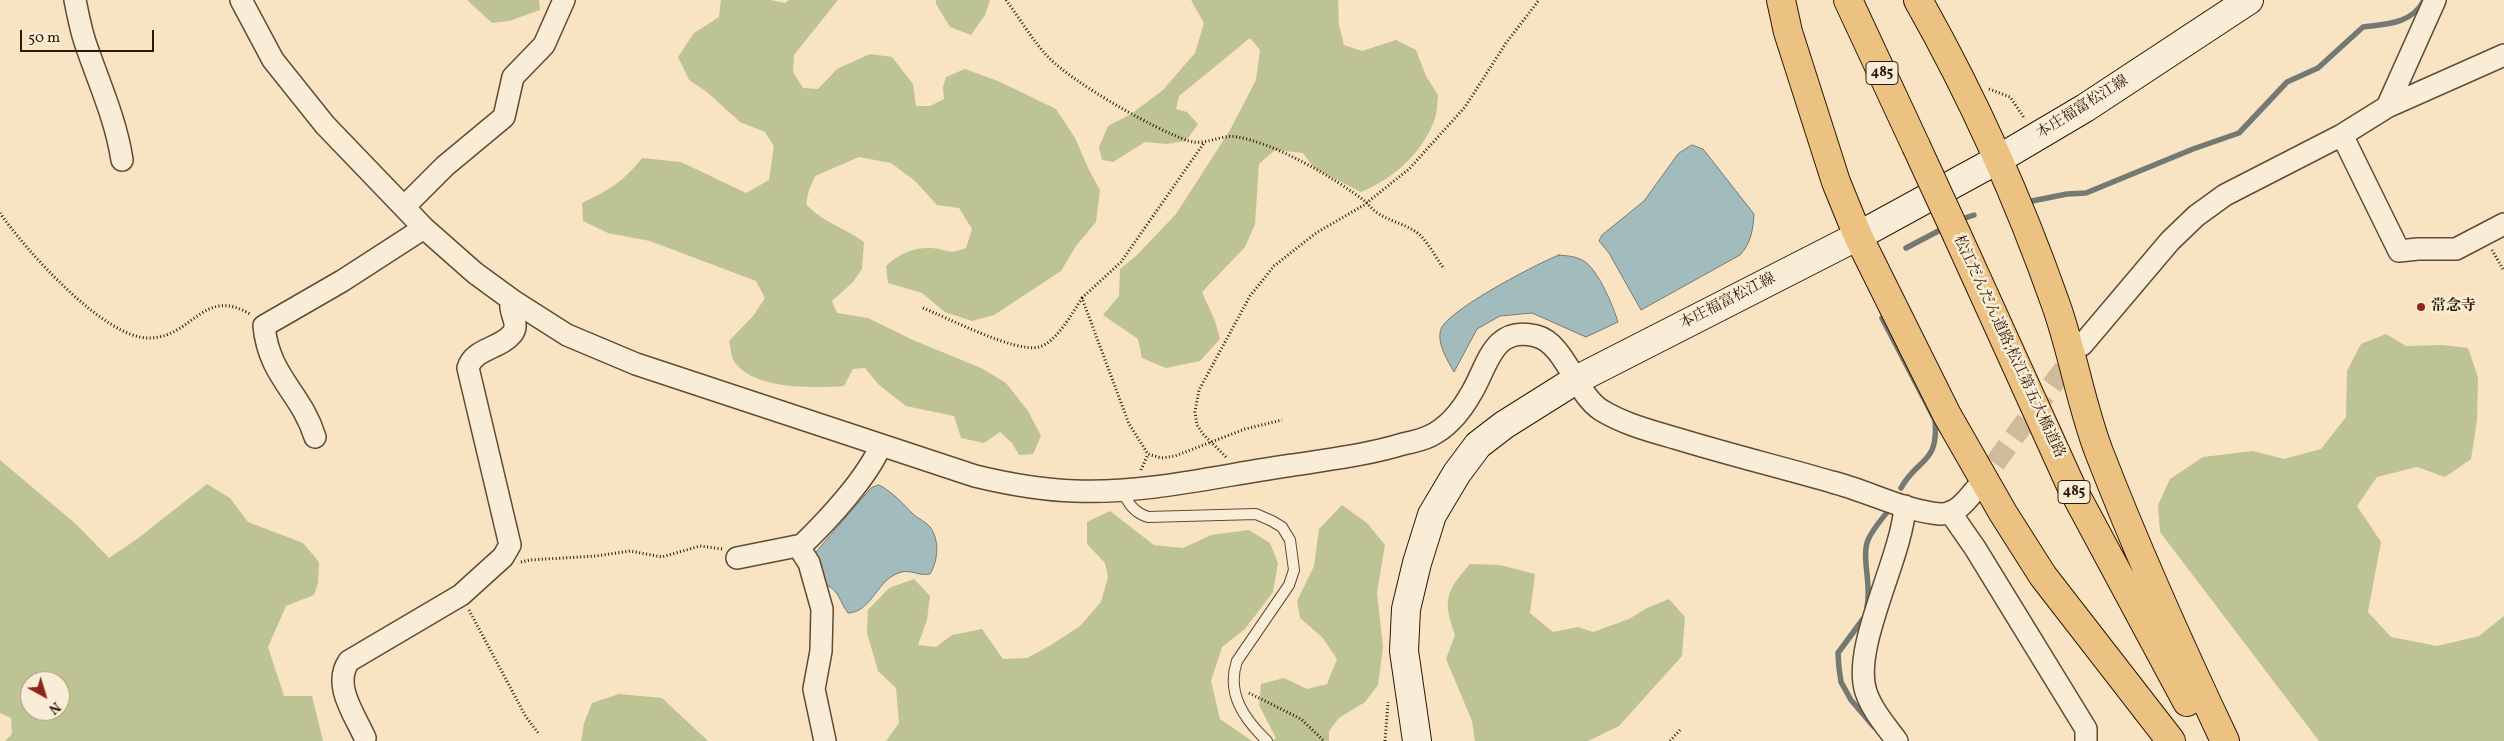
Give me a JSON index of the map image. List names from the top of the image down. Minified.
{"streets":{"highway":["485","松江だんだん道路;松江第五大橋道路"],"main road":["本庄福富松江線"]},"places":["常念寺"],"scale_bar":"50 m","north":"bottom right"}
